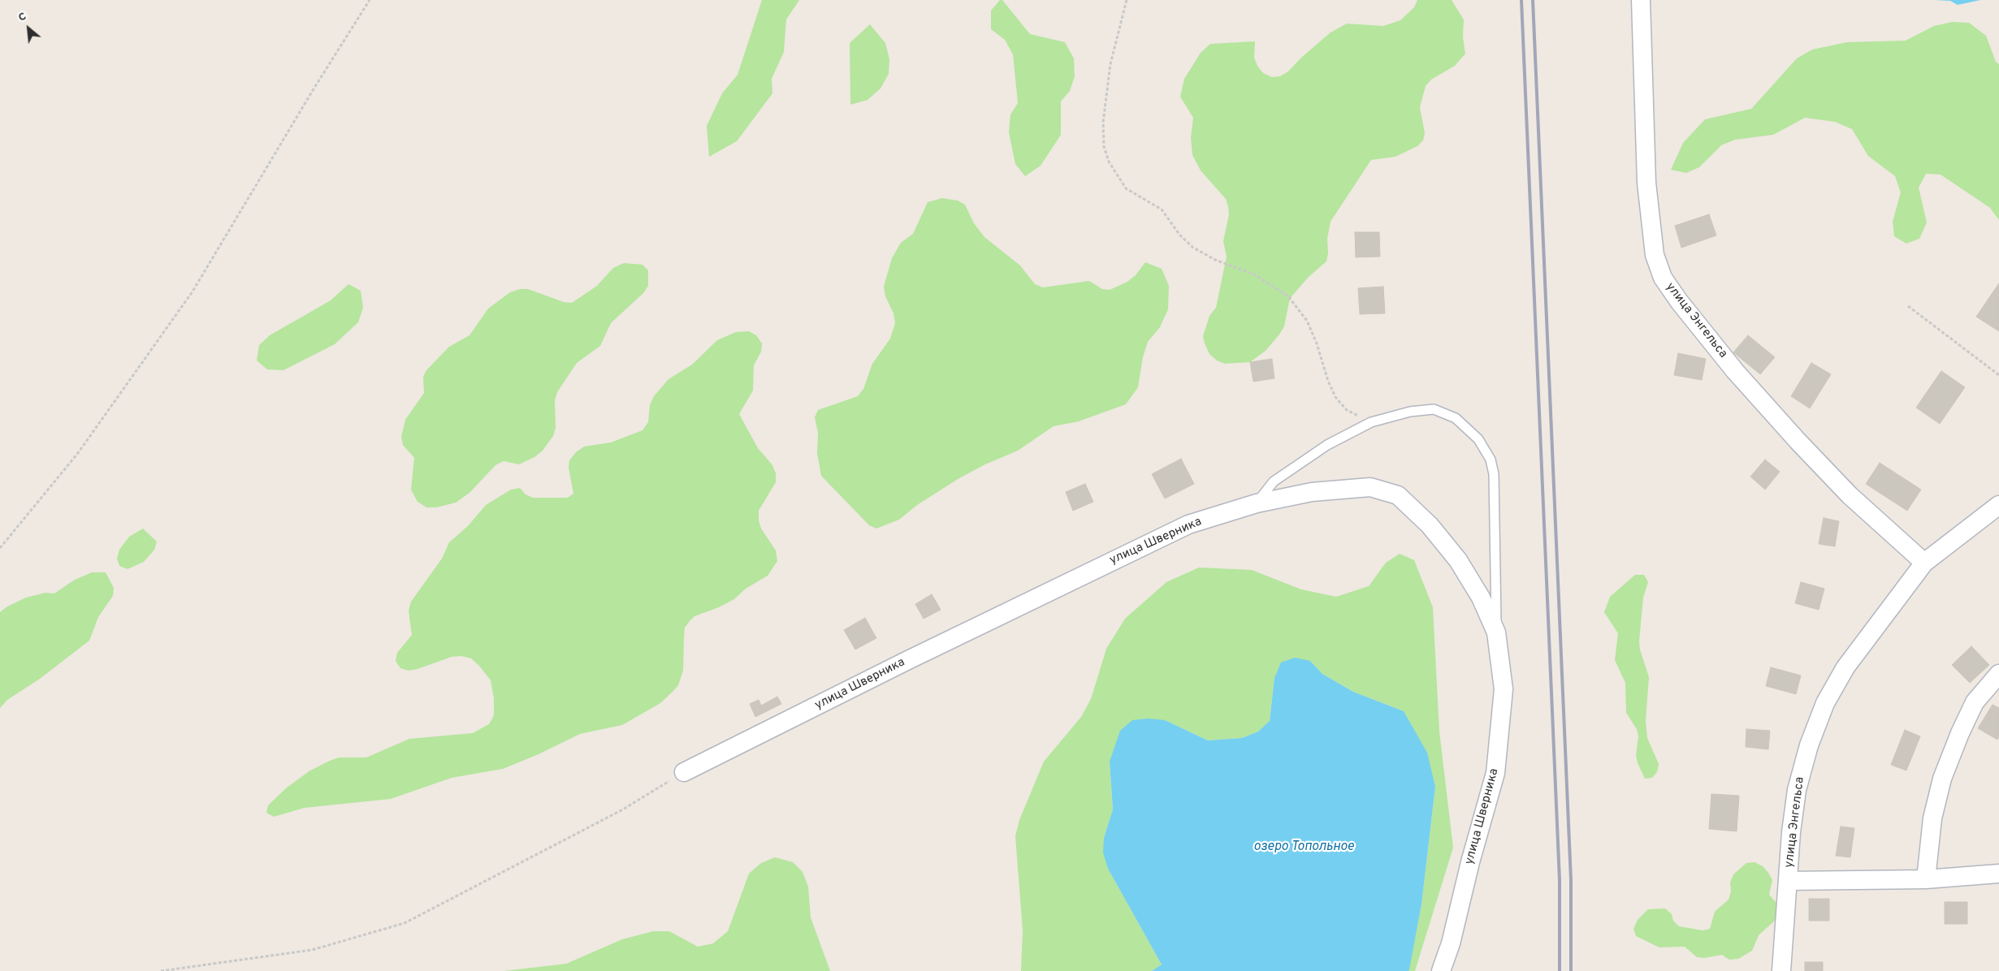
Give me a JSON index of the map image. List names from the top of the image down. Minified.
{"streets":{"street":["улица Энгельса","улица Шверника"]},"water":["озеро Топольное"],"north":"top left"}
